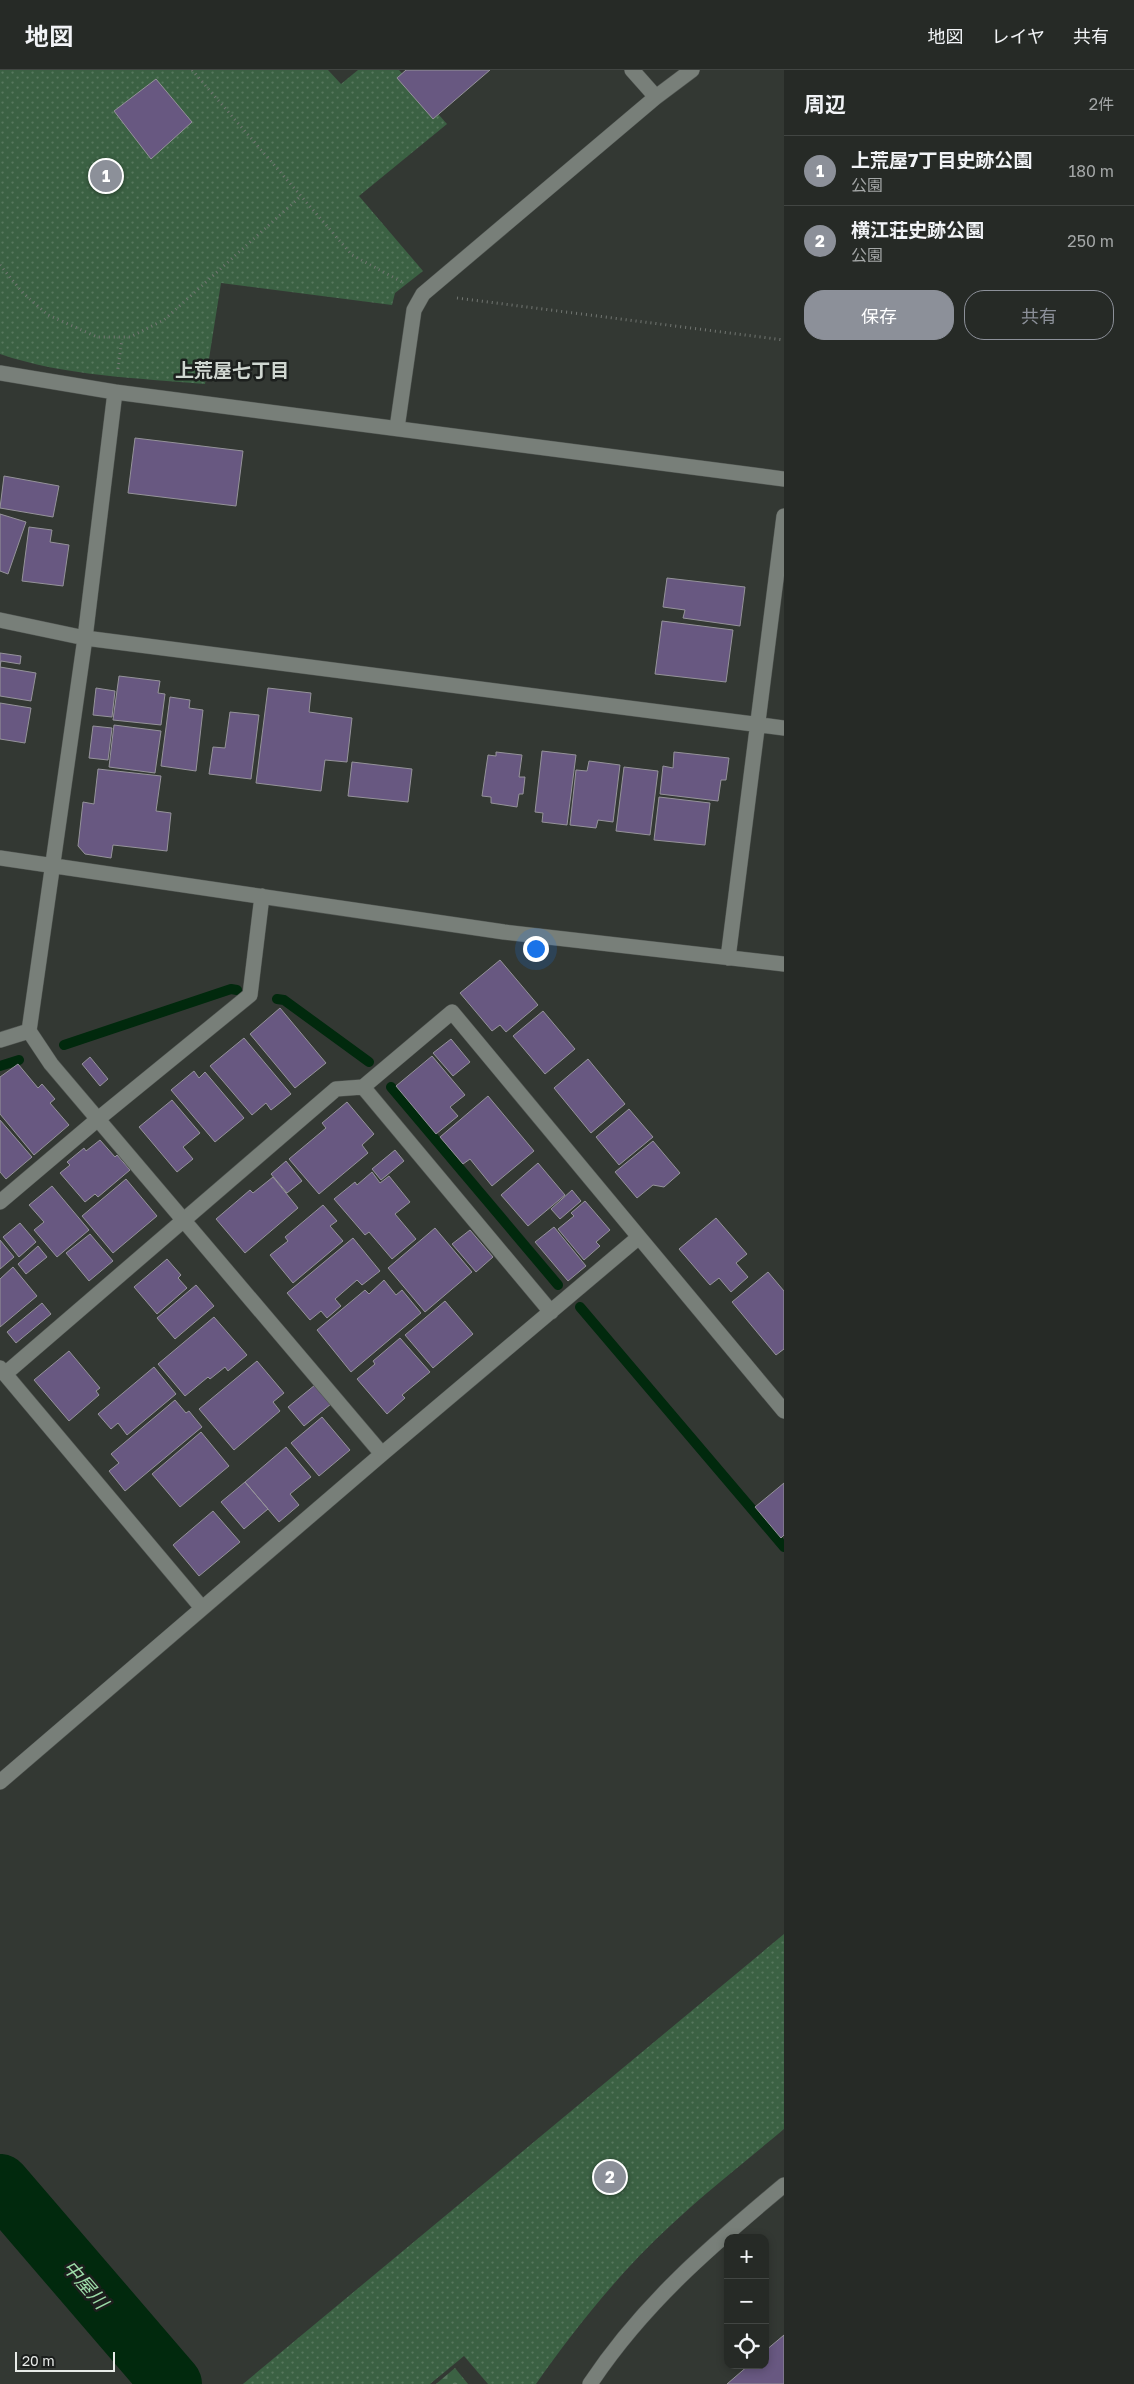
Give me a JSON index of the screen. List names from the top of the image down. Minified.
{"districts":["上荒屋七丁目"],"water":["中屋川"],"scale_bar":"20 m","page":{"header":"地図","nav":["地図","レイヤ","共有"],"heading":["周辺","2件"],"list":[{"mark":"1","name":"上荒屋7丁目史跡公園","note":"公園","value":"180 m"},{"mark":"2","name":"横江荘史跡公園","note":"公園","value":"250 m"}],"pins":["1","2"],"buttons":["保存","共有"],"map_buttons":["+","−"],"scale":"20 m"}}
